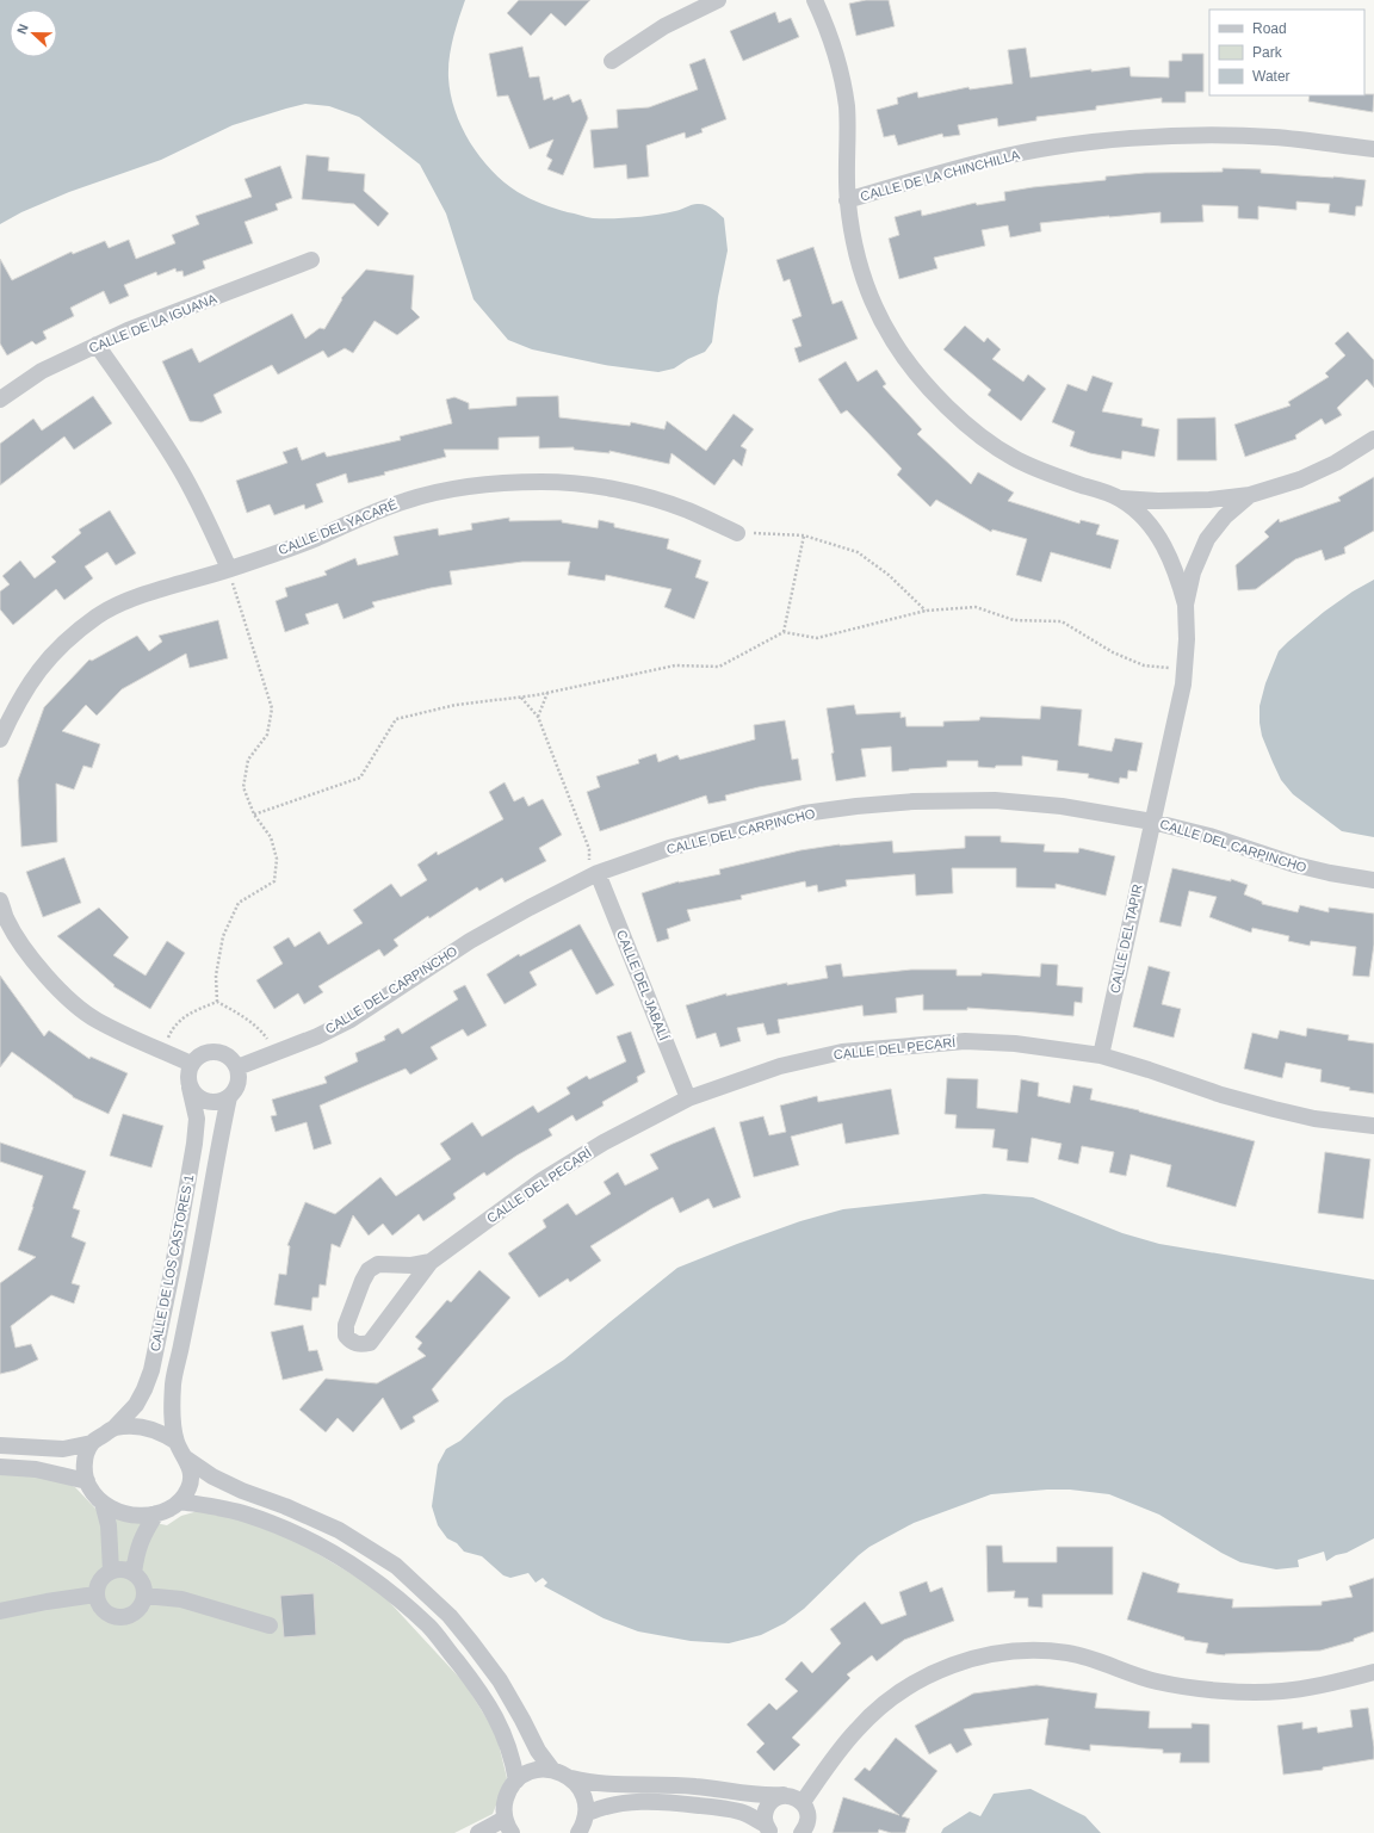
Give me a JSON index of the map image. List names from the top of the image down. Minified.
{"streets":{"street":["CALLE DE LA CHINCHILLA","CALLE DE LA IGUANA","CALLE DEL YACARÉ","CALLE DEL CARPINCHO","CALLE DEL TAPIR","CALLE DEL JABALÍ","CALLE DEL PECARÍ","CALLE DE LOS CASTORES 1"]},"crossings":[["CALLE DEL CARPINCHO","CALLE DEL TAPIR"],["CALLE DEL CARPINCHO","CALLE DEL JABALÍ"],["CALLE DEL CARPINCHO","CALLE DE LOS CASTORES 1"],["CALLE DEL TAPIR","CALLE DEL PECARÍ"],["CALLE DEL JABALÍ","CALLE DEL PECARÍ"]],"legend":["Road","Park","Water"],"north":"left"}
